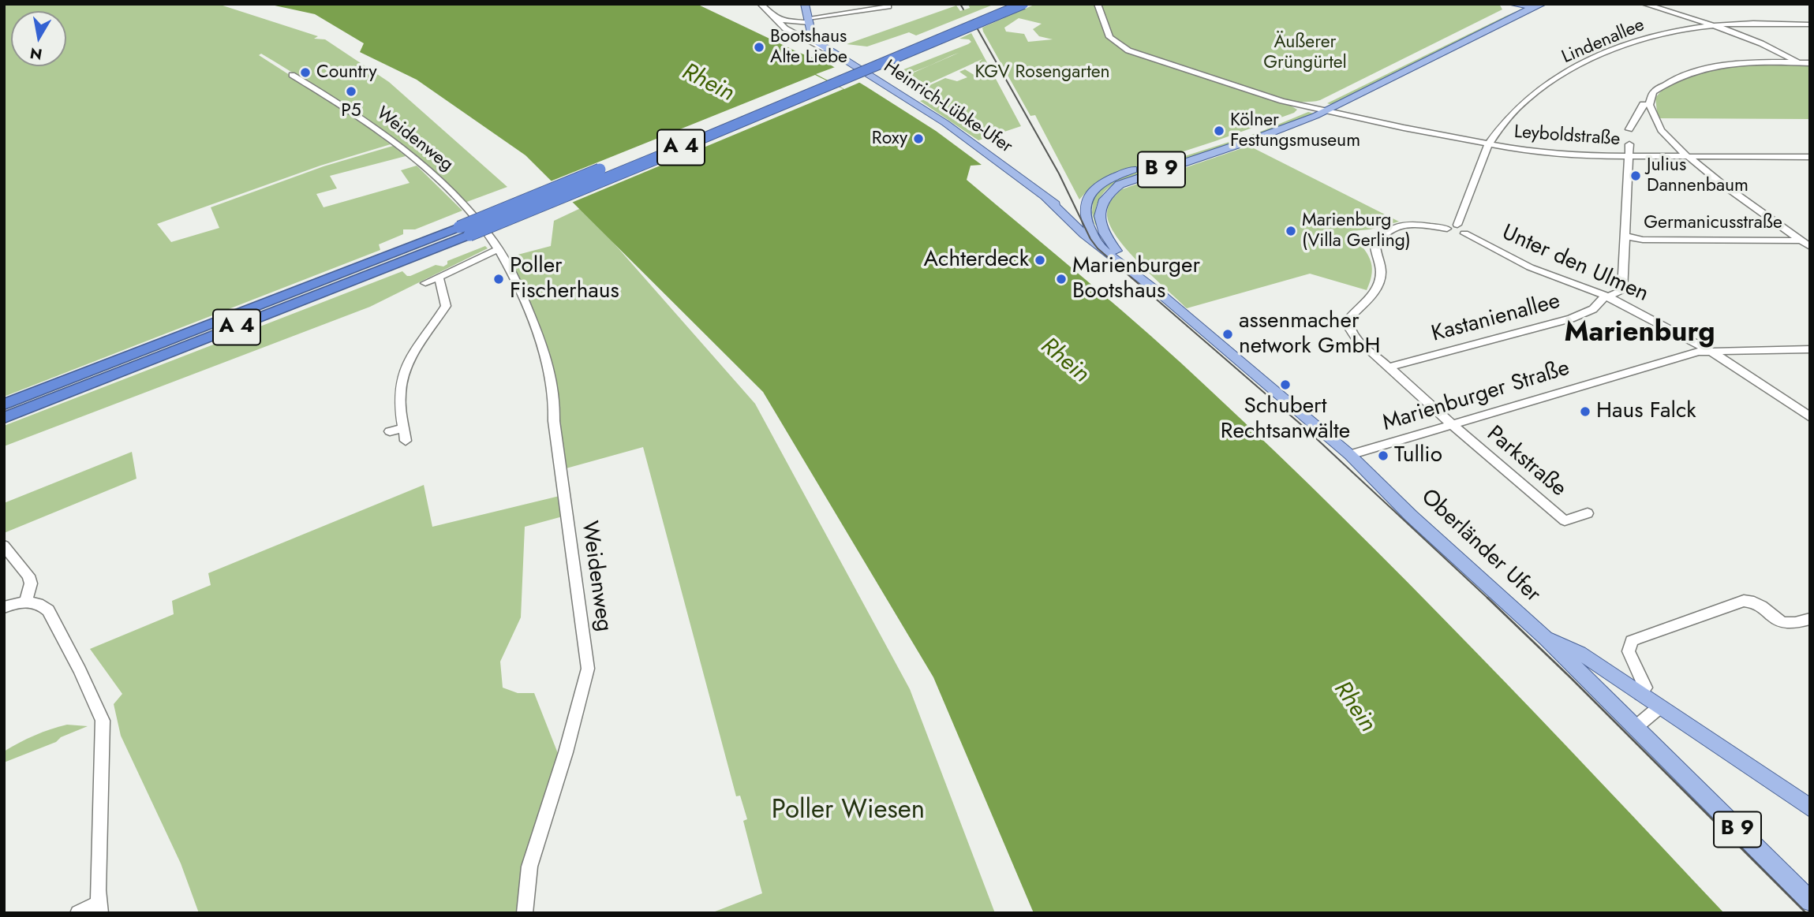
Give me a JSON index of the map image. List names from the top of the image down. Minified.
{"streets":{"highway":["A 4"],"main road":["Heinrich-Lübke-Ufer","B 9","Oberländer Ufer"],"street":["Lindenallee","Leyboldstraße","Weidenweg","Germanicusstraße","Unter den Ulmen","Kastanienallee","Marienburger Straße","Parkstraße"]},"crossings":[["Lindenallee","Leyboldstraße"],["Lindenallee","Unter den Ulmen"],["Lindenallee","Parkstraße"],["Heinrich-Lübke-Ufer","B 9"],["Heinrich-Lübke-Ufer","Oberländer Ufer"],["Leyboldstraße","B 9"],["B 9","Oberländer Ufer"],["Germanicusstraße","Kastanienallee"],["Unter den Ulmen","Kastanienallee"],["Unter den Ulmen","Marienburger Straße"],["Unter den Ulmen","Parkstraße"],["Kastanienallee","Parkstraße"],["Marienburger Straße","Parkstraße"],["Marienburger Straße","Oberländer Ufer"]],"districts":["Marienburg"],"water":["Rhein"],"parks":["Äußerer Grüngürtel","KGV Rosengarten","Poller Wiesen"],"places":["Bootshaus Alte Liebe","Country","P5","Kölner Festungsmuseum","Roxy","Julius Dannenbaum","Marienburg (Villa Gerling)","Achterdeck","Poller Fischerhaus","Marienburger Bootshaus","assenmacher network GmbH","Schubert Rechtsanwälte","Haus Falck","Tullio"],"north":"bottom"}
